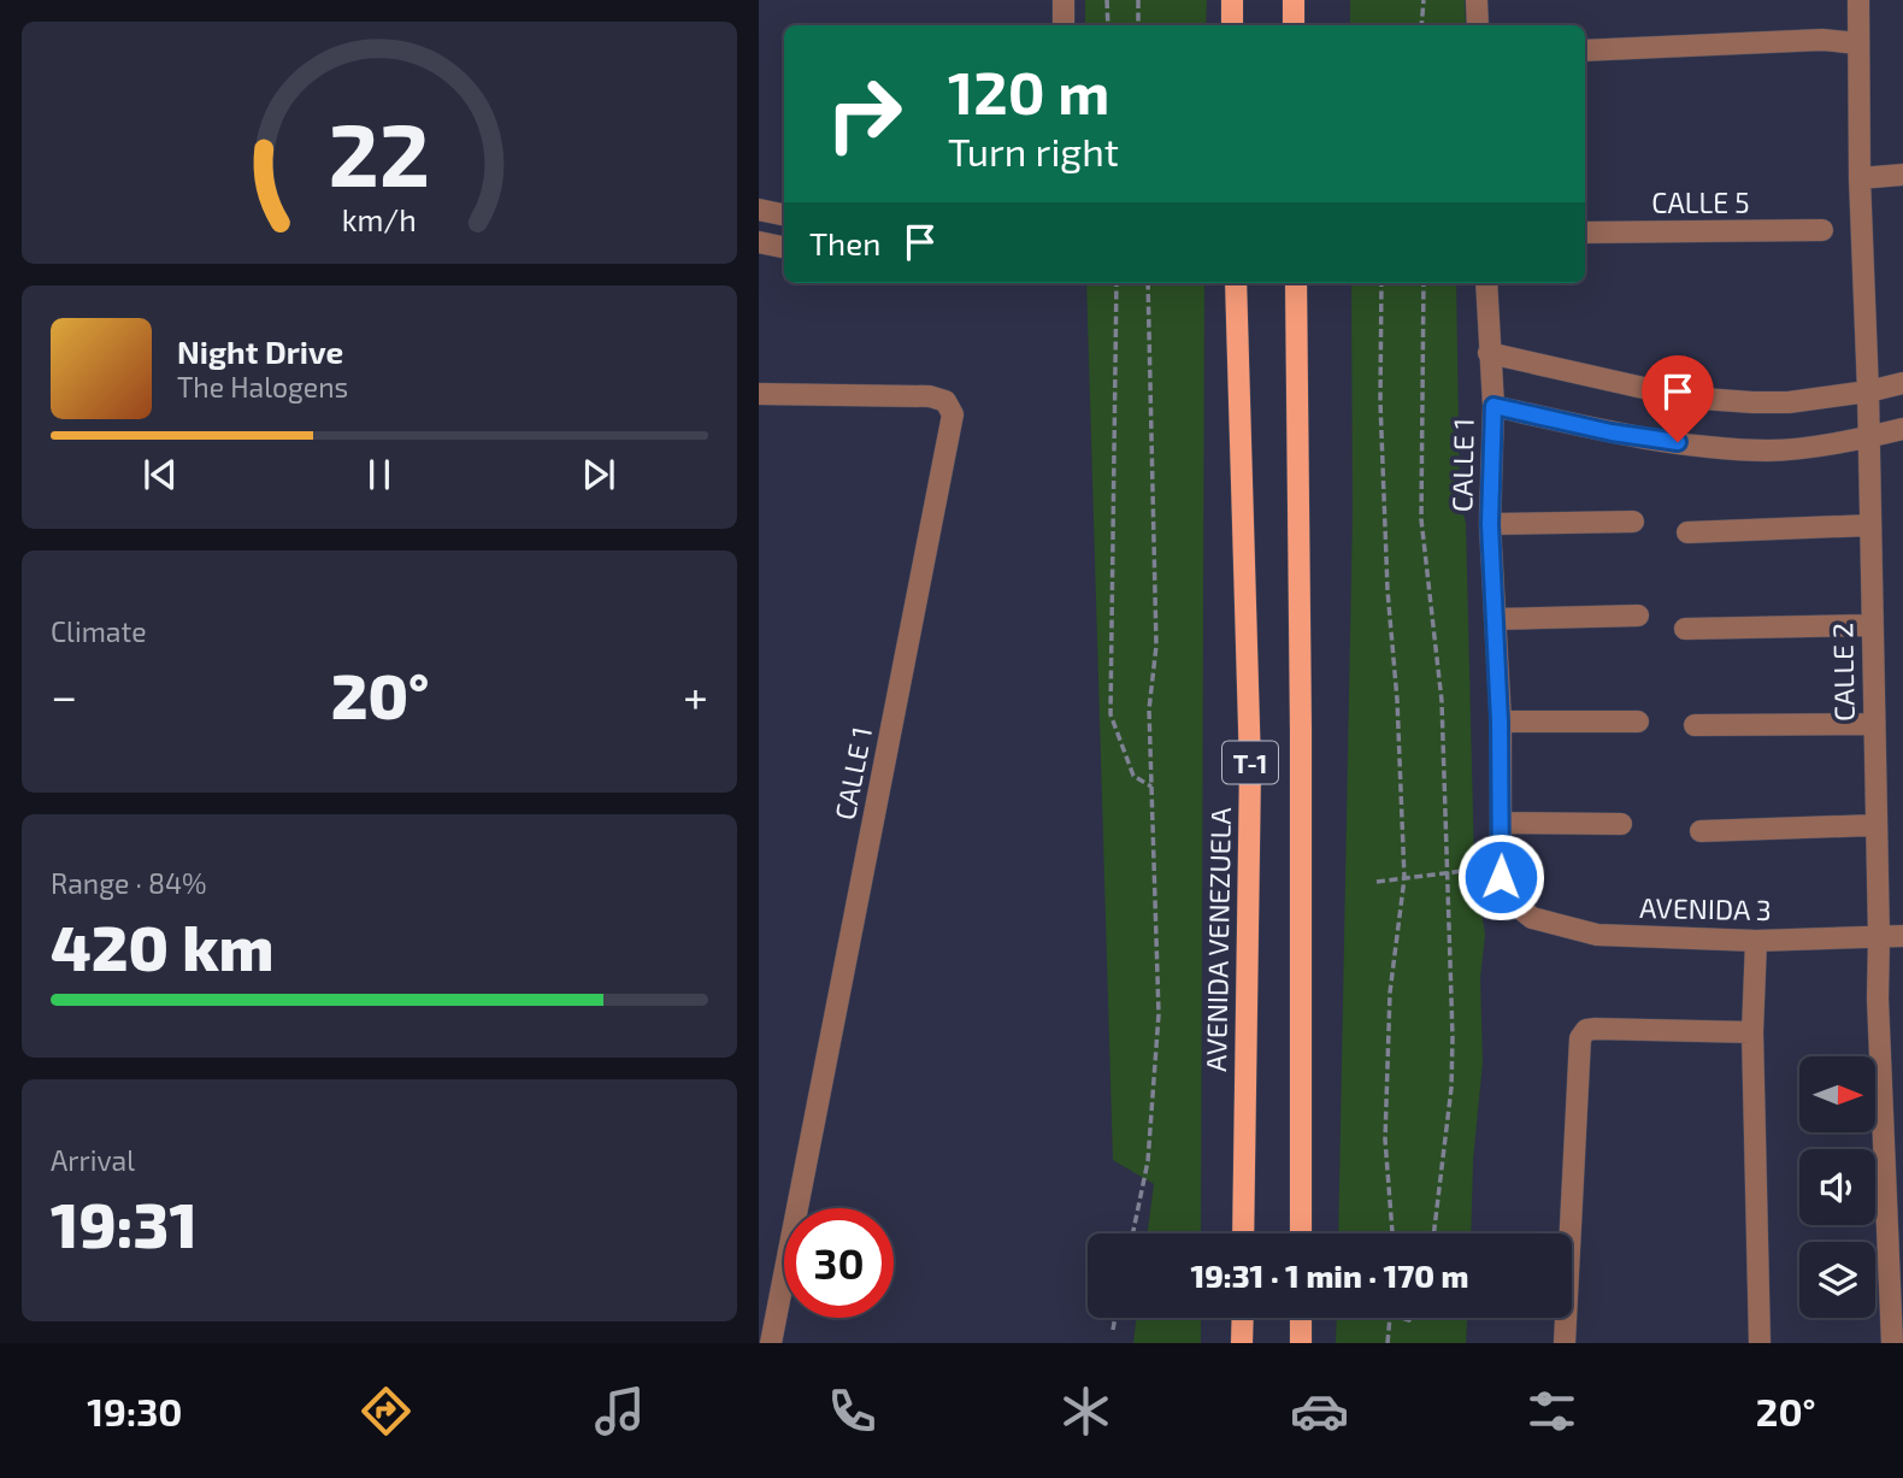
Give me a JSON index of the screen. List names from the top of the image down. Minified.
{"streets":{"main road":["T-1","AVENIDA VENEZUELA"],"street":["CALLE 5","CALLE 1","CALLE 2","AVENIDA 3"]},"crossings":[["CALLE 1","AVENIDA 3"],["CALLE 2","AVENIDA 3"]],"north":"right","page":{"turn":["120 m","Turn right"],"then":"Then","song":["Night Drive","The Halogens"],"tile":["Climate",["Range · 84%","420 km"],["Arrival","19:31"]],"heat":["−","20°","+"],"limit":"30","trip":"19:31 · 1 min · 170 m","tabs":["19:30","20°"],"gauge":["22","km/h"]}}
